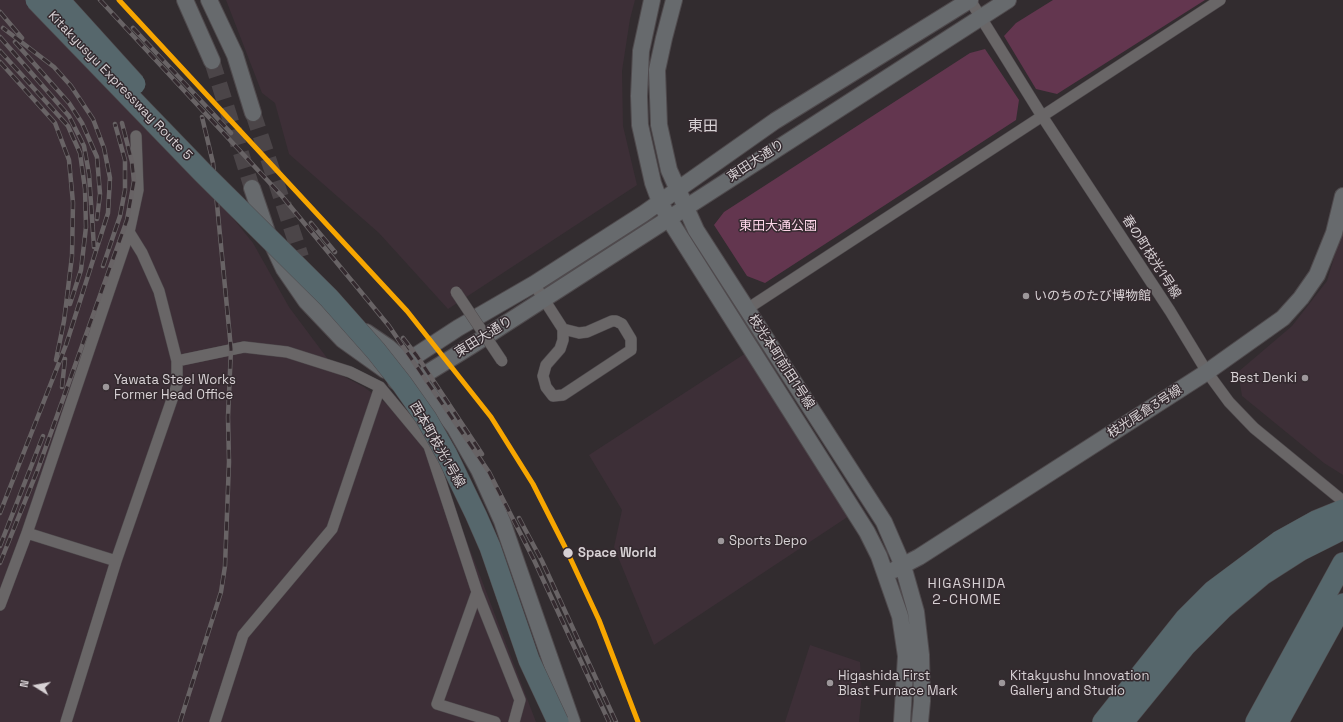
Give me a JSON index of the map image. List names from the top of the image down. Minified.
{"streets":{"highway":["Kitakyusyu Expressway Route 5"],"street":["東田大通り","春の町枝光1号線","枝光本町前田1号線","枝光尾倉3号線","西本町枝光1号線"]},"crossings":[["Kitakyusyu Expressway Route 5","西本町枝光1号線"],["東田大通り","春の町枝光1号線"],["東田大通り","枝光本町前田1号線"],["東田大通り","西本町枝光1号線"],["春の町枝光1号線","枝光尾倉3号線"],["枝光本町前田1号線","枝光尾倉3号線"]],"districts":["東田","HIGASHIDA 2-CHOME"],"parks":["東田大通公園"],"places":["いのちのたび博物館","Best Denki","Yawata Steel Works Former Head Office","Sports Depo","Space World","Higashida First Blast Furnace Mark","Kitakyushu Innovation Gallery and Studio"],"north":"left"}
